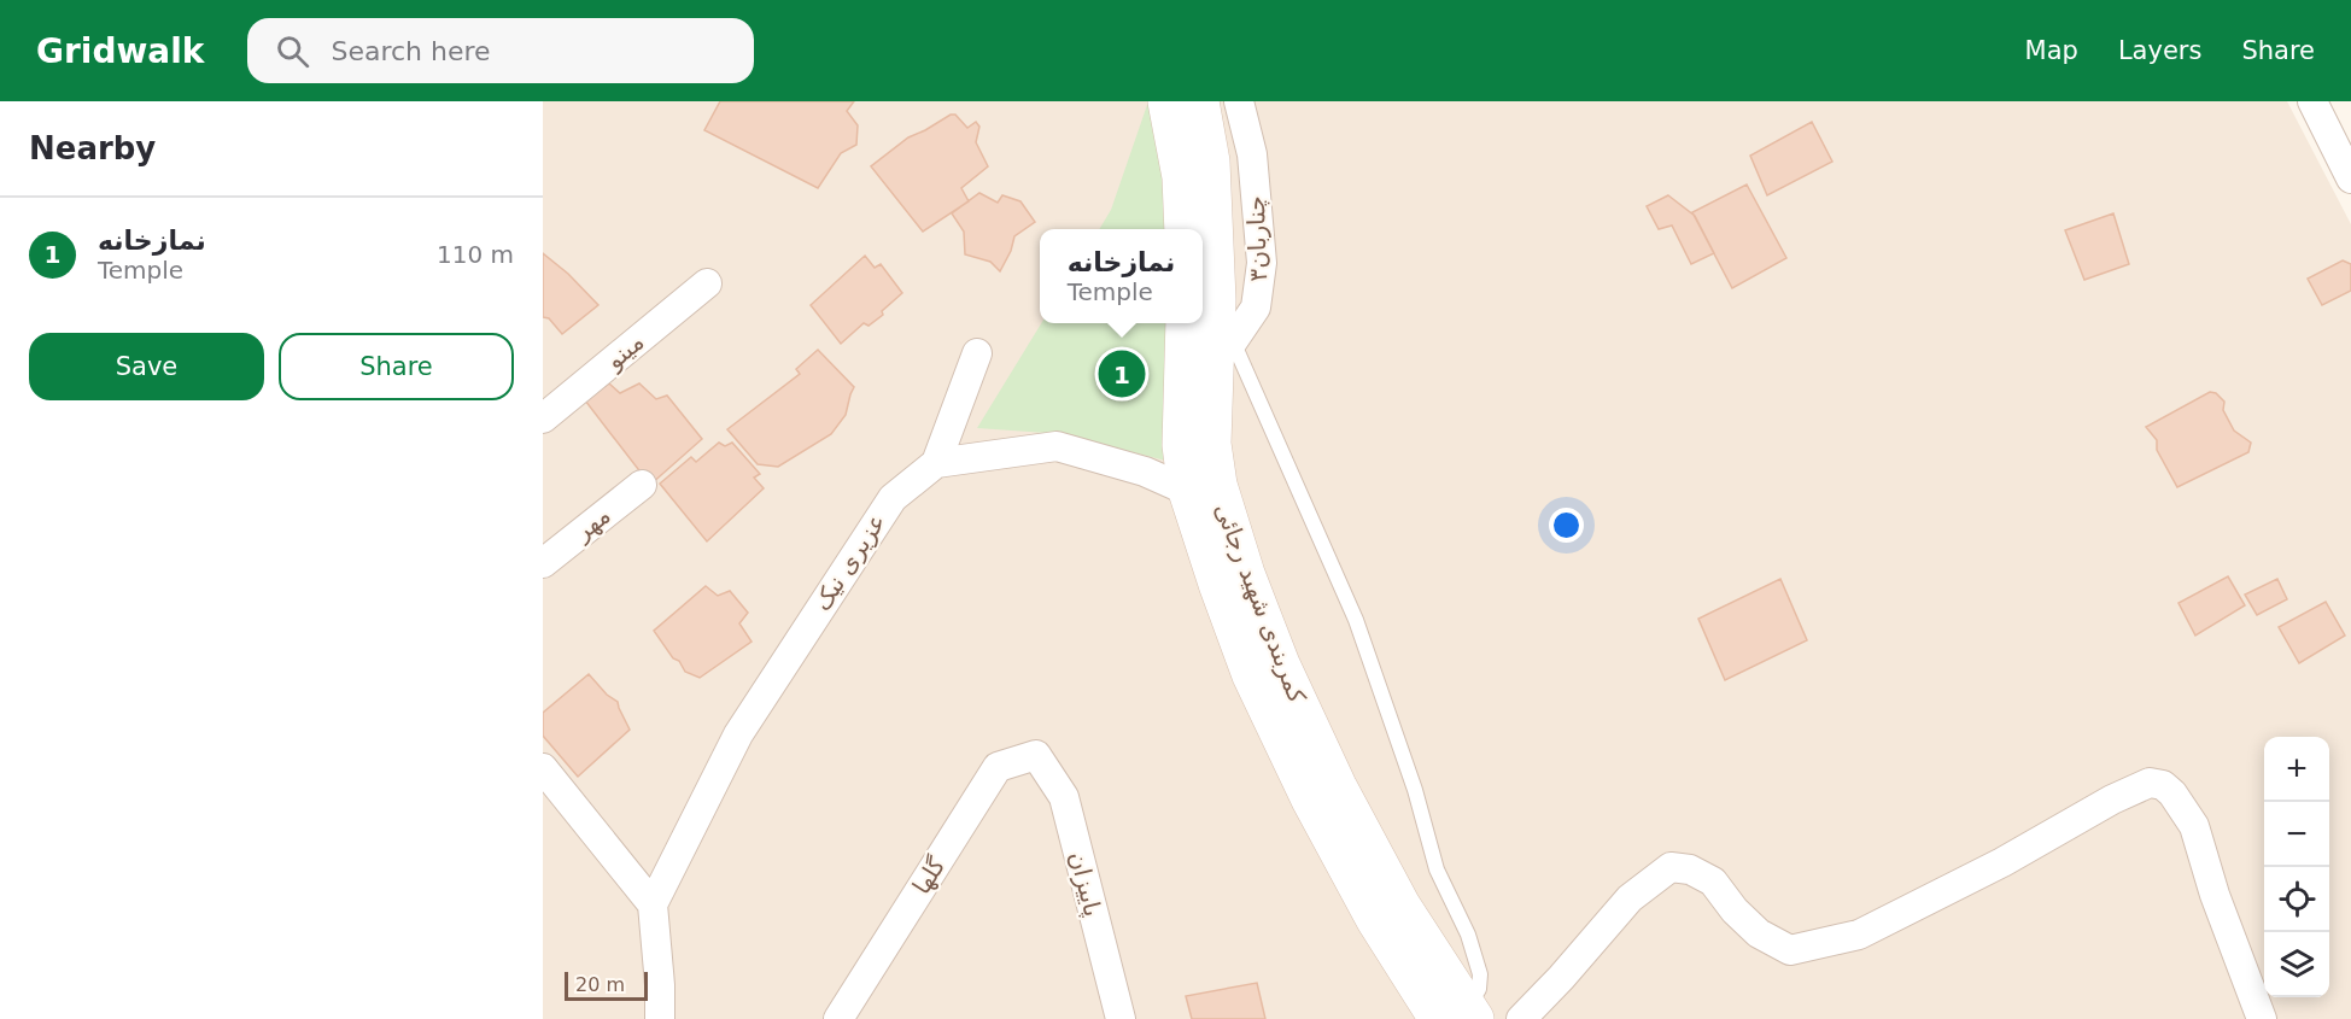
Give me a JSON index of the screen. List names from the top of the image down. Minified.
{"streets":{"main road":["کمربندی شهید رجائی"],"street":["چناربان۳","مینو","مهر","عزیری نیک","گلها","پاییزان"]},"crossings":[["چناربان۳","کمربندی شهید رجائی"],["گلها","پاییزان"]],"scale_bar":"20 m","page":{"header":"Gridwalk","search":"Search here","nav":["Map","Layers","Share"],"heading":"Nearby","list":[{"mark":"1","name":"نمازخانه","note":"Temple","value":"110 m"}],"popup":["نمازخانه","Temple"],"buttons":["Save","Share"],"pins":"1","map_buttons":["+","−"],"scale":"20 m"}}
